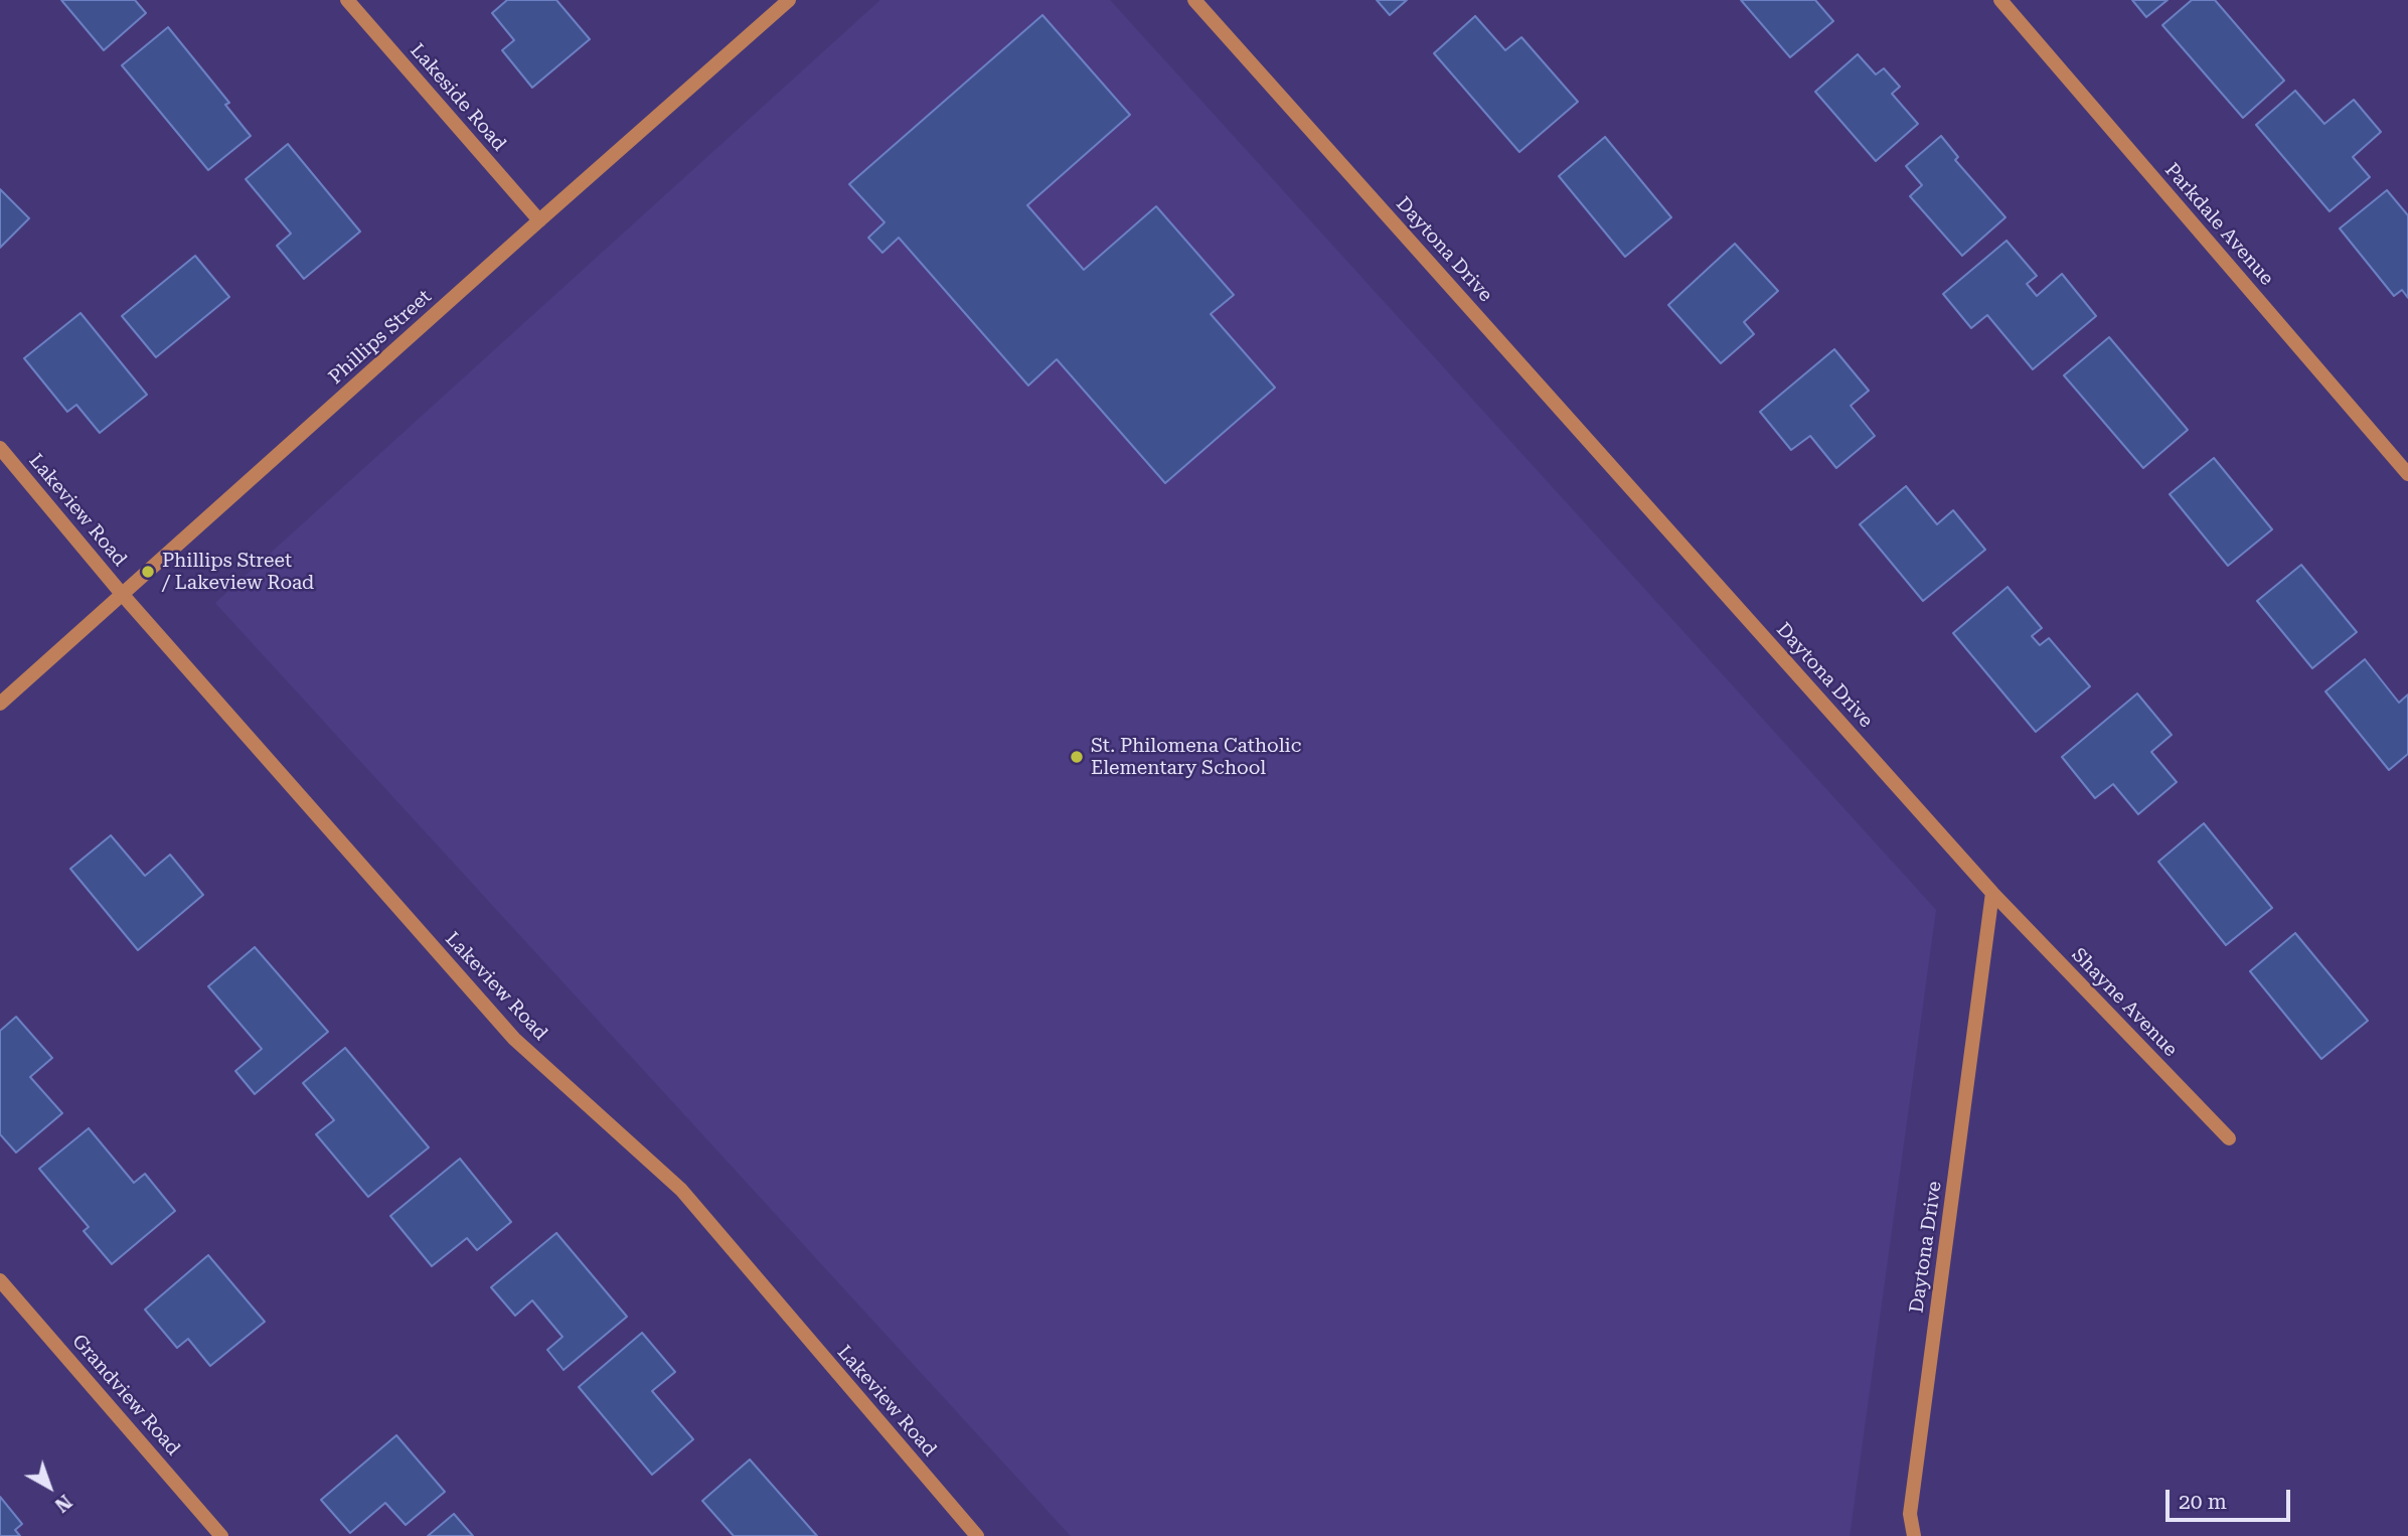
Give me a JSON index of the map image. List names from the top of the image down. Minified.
{"streets":{"street":["Lakeside Road","Parkdale Avenue","Daytona Drive","Phillips Street","Lakeview Road","Shayne Avenue","Grandview Road"]},"crossings":[["Lakeside Road","Phillips Street"],["Daytona Drive","Shayne Avenue"],["Phillips Street","Lakeview Road"]],"places":["Phillips Street / Lakeview Road","St. Philomena Catholic Elementary School"],"scale_bar":"20 m","north":"bottom right"}
